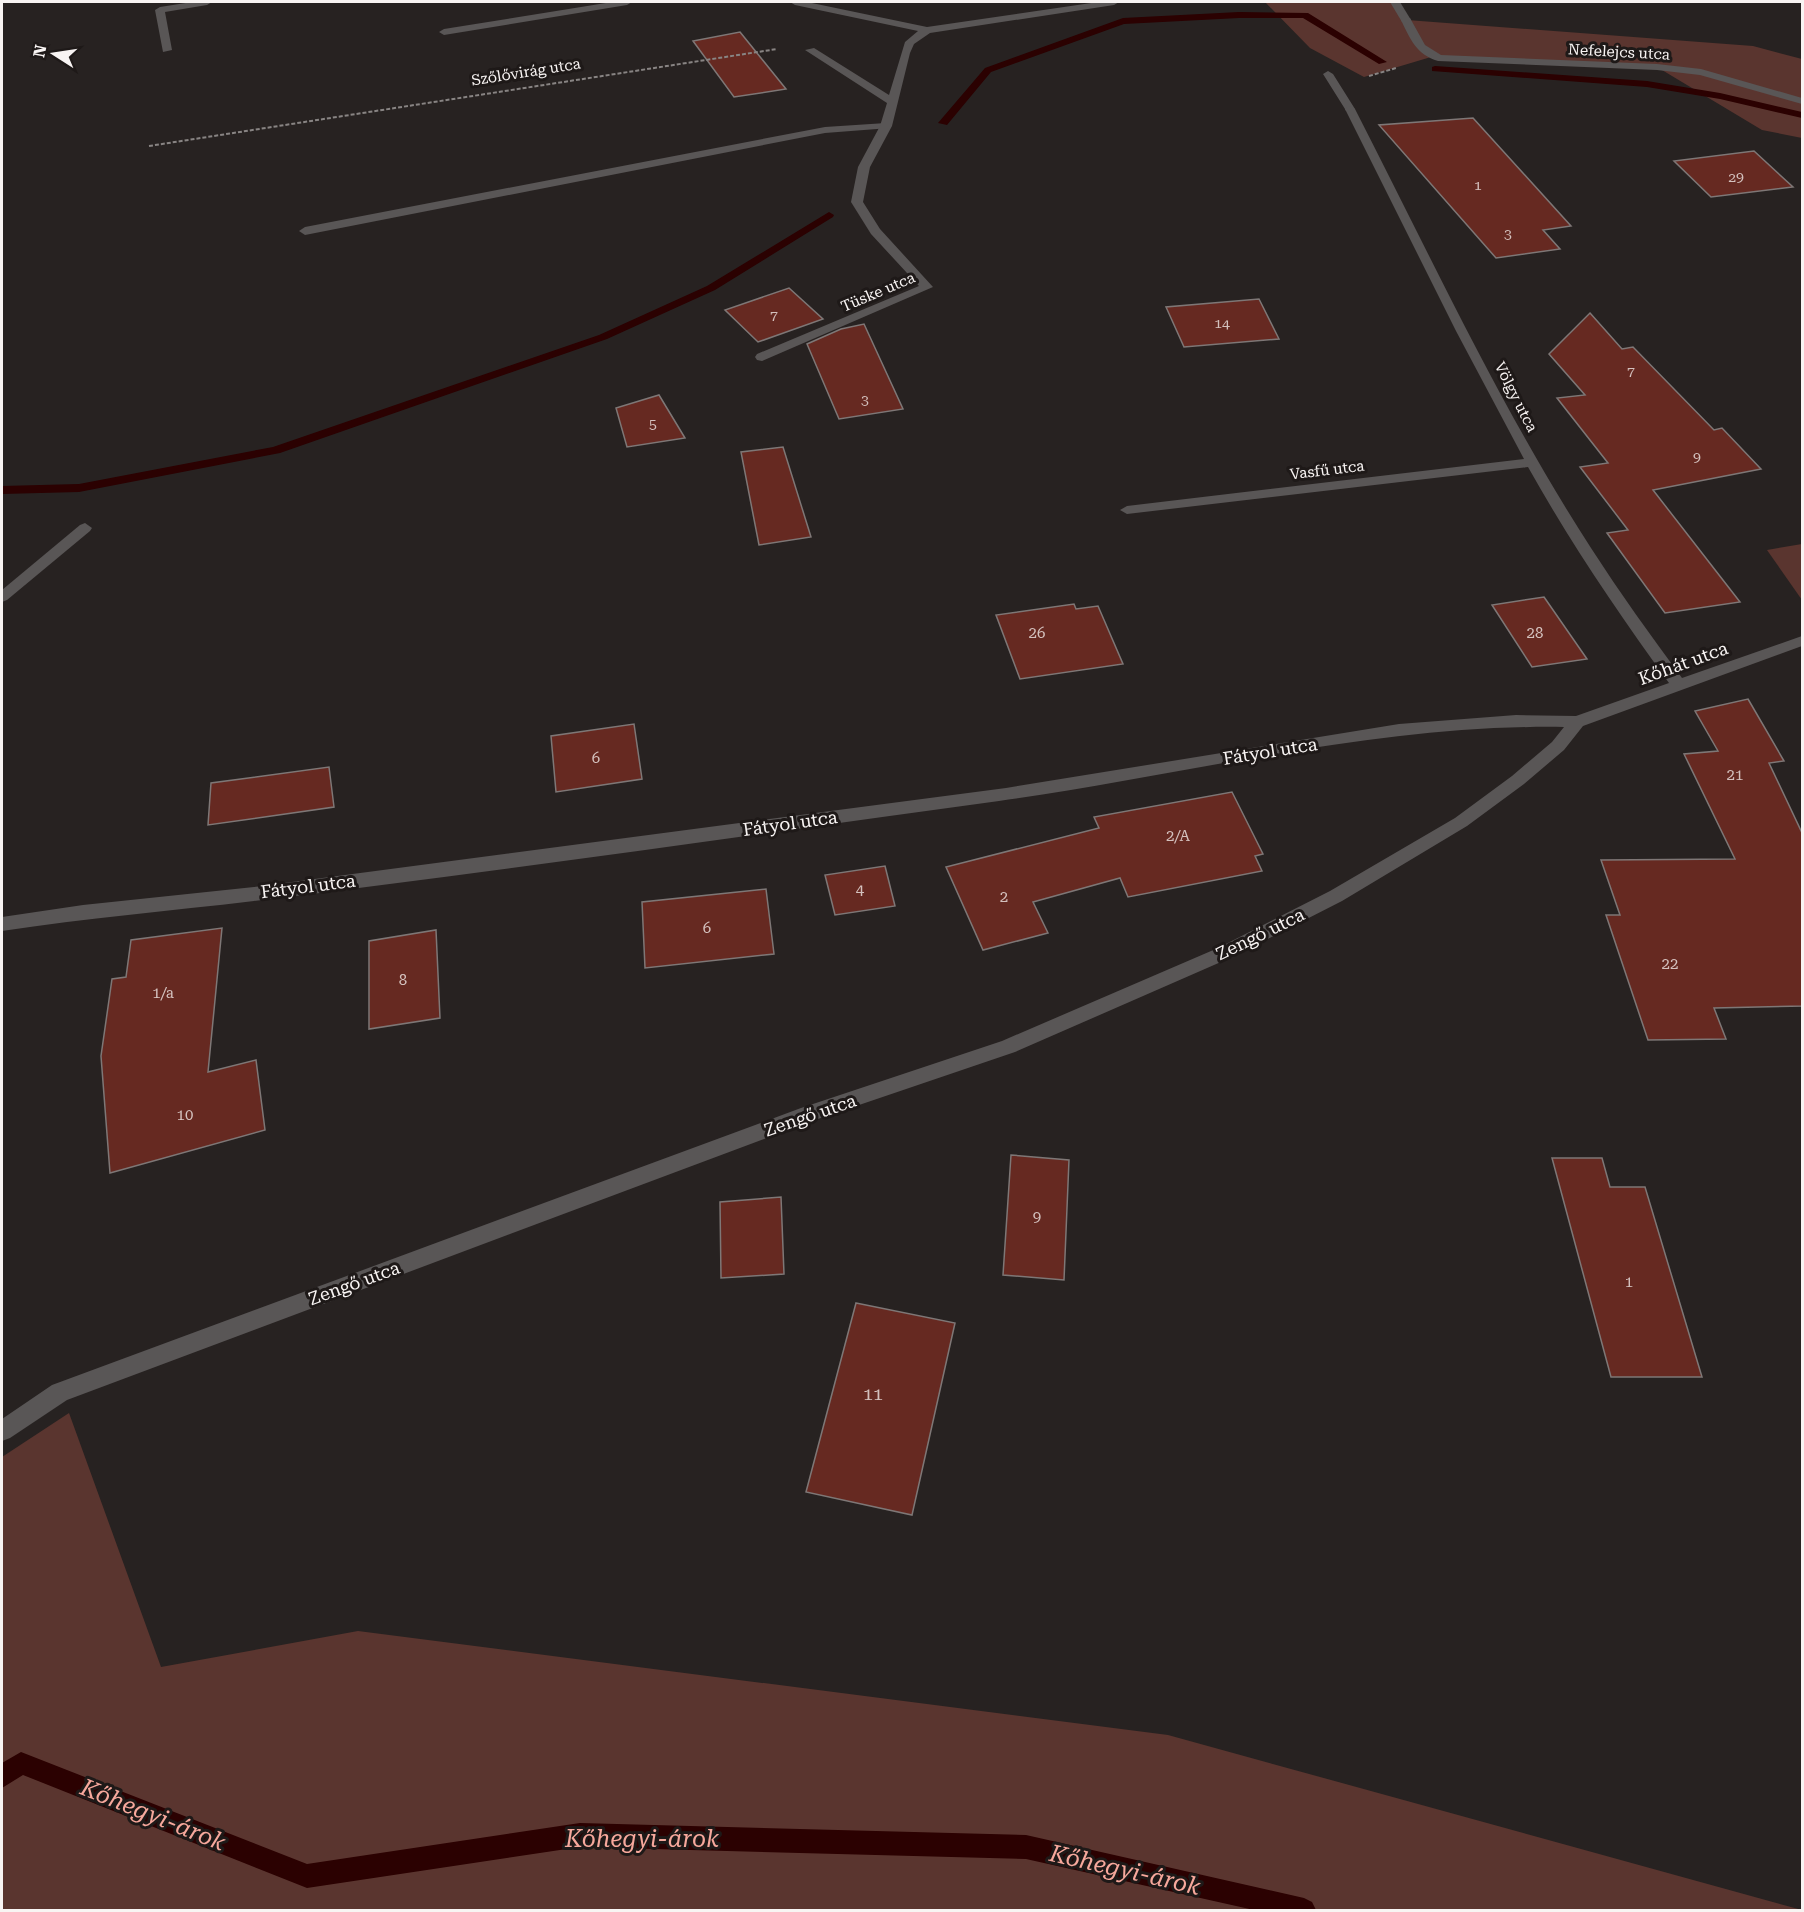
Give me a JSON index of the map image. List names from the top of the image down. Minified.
{"streets":{"street":["Nefelejcs utca","Tüske utca","Völgy utca","Vasfű utca","Kőhát utca","Fátyol utca","Zengő utca"],"path":["Szőlővirág utca"]},"crossings":[["Völgy utca","Vasfű utca"],["Völgy utca","Kőhát utca"],["Kőhát utca","Fátyol utca"],["Kőhát utca","Zengő utca"],["Fátyol utca","Zengő utca"]],"water":["Kőhegyi-árok"],"house_numbers":["29","1","3","7","14","7","3","5","9","26","28","6","21","2/A","4","2","6","22","8","1/a","10","9","1","11"],"north":"left"}
